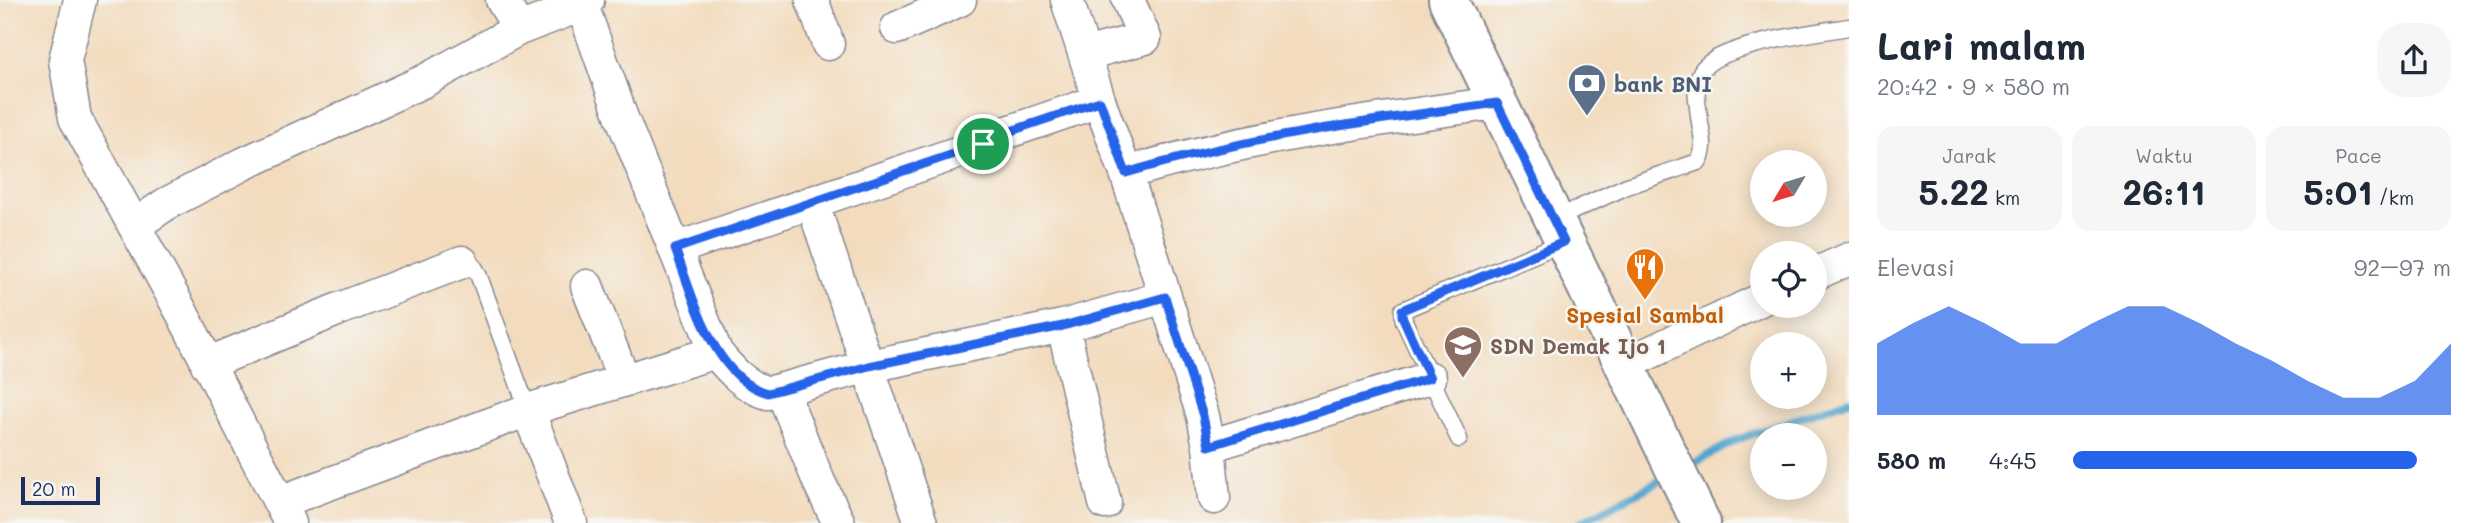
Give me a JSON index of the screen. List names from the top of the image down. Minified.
{"places":{"bank":["bank BNI"],"restaurant":["Spesial Sambal"],"school or university":["SDN Demak Ijo 1"]},"scale_bar":"20 m","north":"bottom left","page":{"heading":["Lari malam","20:42 · 9 × 580 m"],"stats":[["Jarak","5.22 km"],["Waktu","26:11"],["Pace","5:01 /km"]],"map_buttons":["+","−"],"chart":["Elevasi","92–97 m"],"list":[{"name":"580 m","note":"4:45"}],"scale":"20 m"}}
